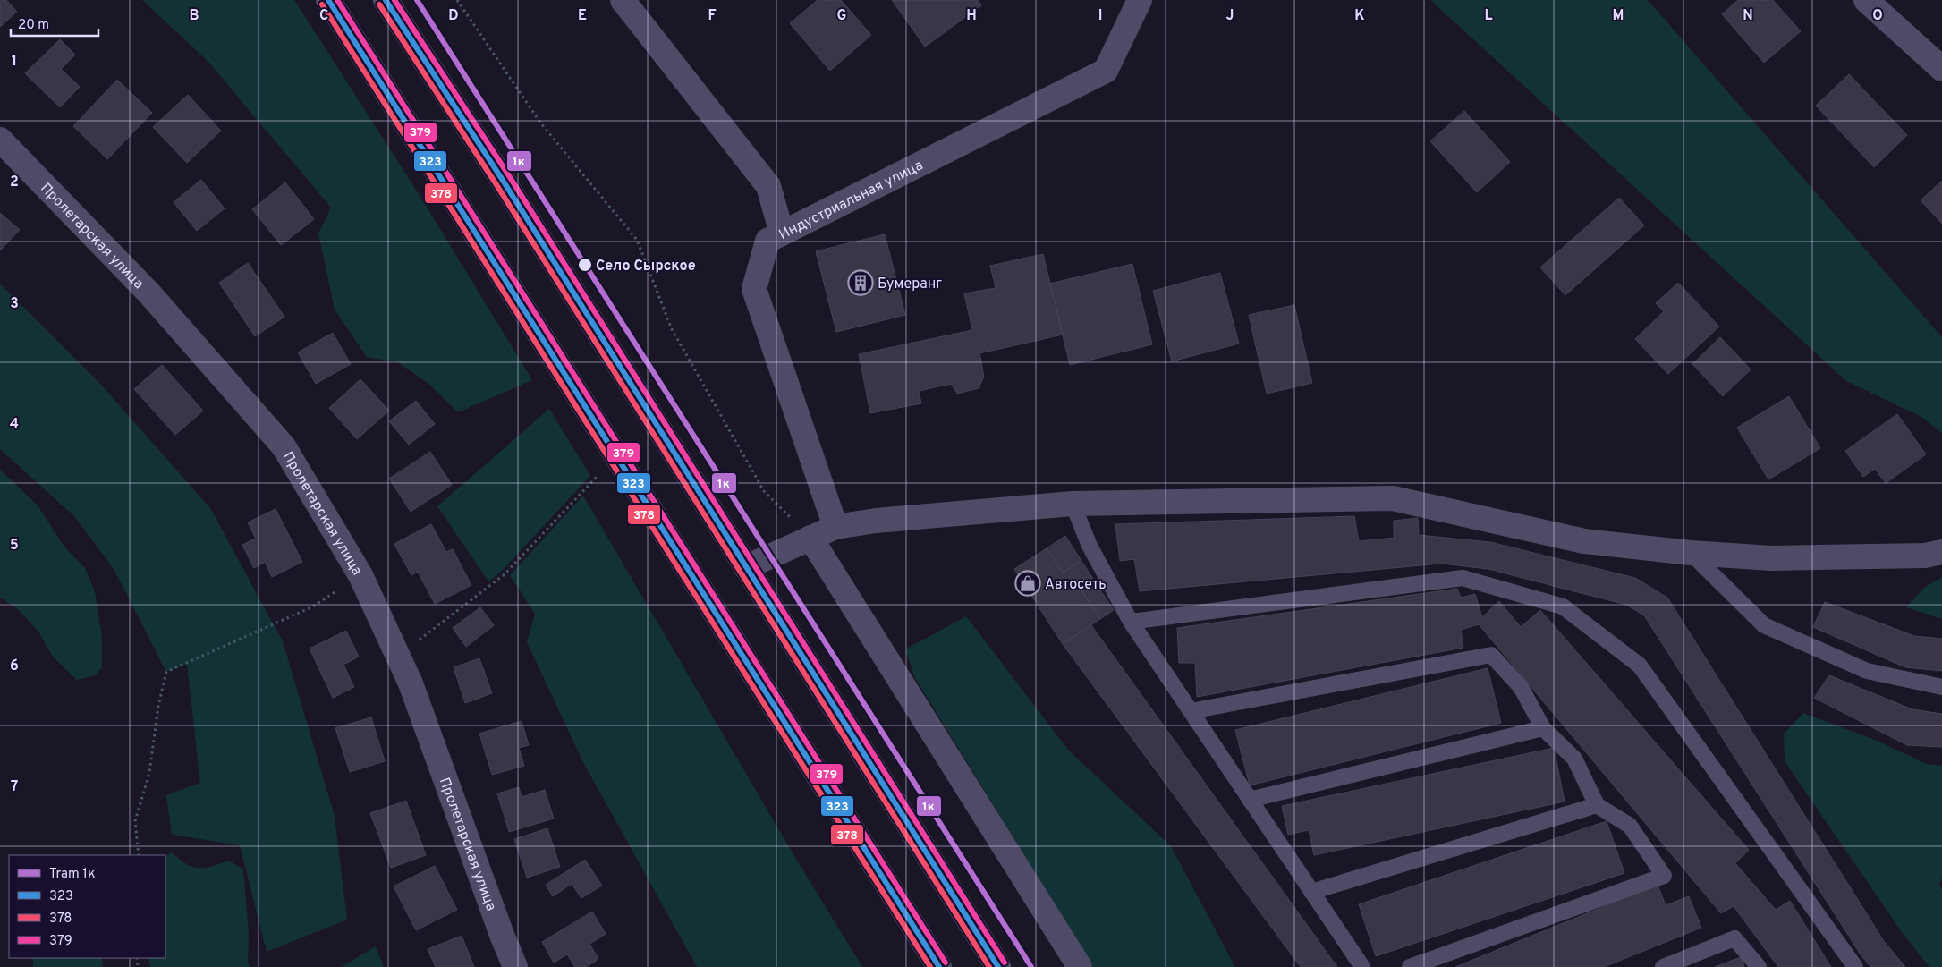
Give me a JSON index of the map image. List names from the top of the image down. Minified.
{"streets":{"street":["Индустриальная улица","Пролетарская улица"]},"places":{"other":["Село Сырское"],"building":["Бумеранг"],"shop":["Автосеть"]},"lines":["tram line 1к","transit line 323","transit line 379","transit line 378"],"legend":["Tram 1к","323","378","379"],"scale_bar":"20 m","grid":{"columns":["B","C","D","E","F","G","H","I","J","K","L","M","N","O"],"rows":["1","2","3","4","5","6","7"]}}
